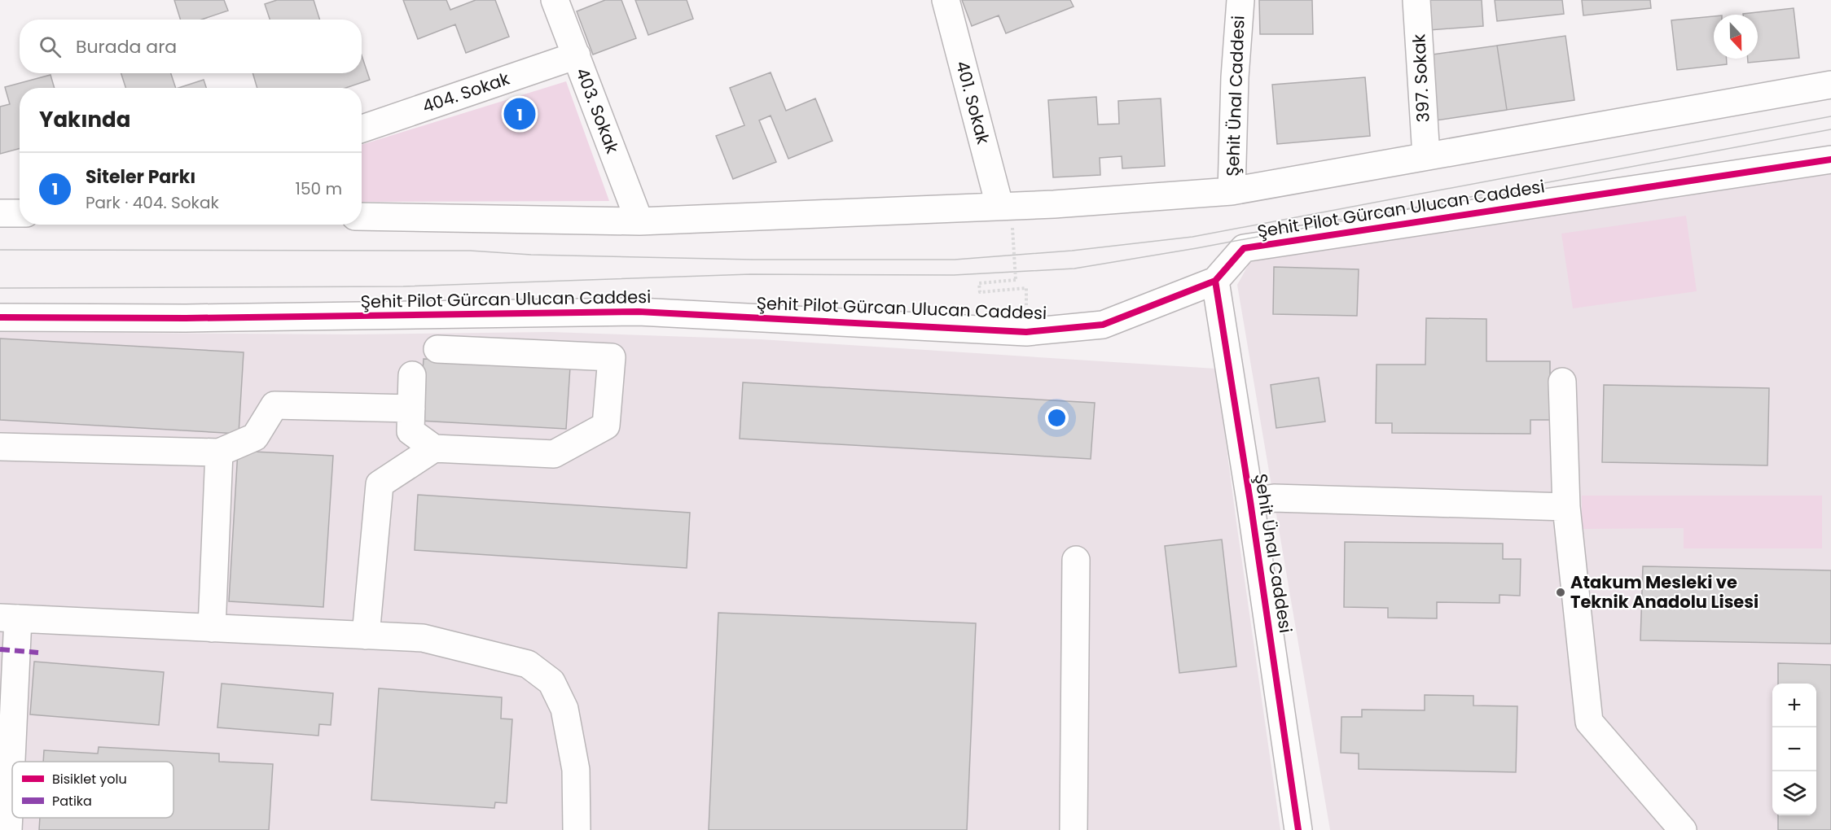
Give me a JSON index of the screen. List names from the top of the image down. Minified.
{"streets":{"street":["397. Sokak","404. Sokak","Şehit Ünal Caddesi","401. Sokak","403. Sokak","Şehit Pilot Gürcan Ulucan Caddesi"]},"crossings":[["404. Sokak","403. Sokak"],["Şehit Ünal Caddesi","Şehit Pilot Gürcan Ulucan Caddesi"]],"places":["Atakum Mesleki ve Teknik Anadolu Lisesi"],"legend":["Bisiklet yolu","Patika"],"north":"bottom","page":{"search":"Burada ara","heading":"Yakında","pins":"1","list":[{"mark":"1","name":"Siteler Parkı","note":"Park · 404. Sokak","value":"150 m"}],"map_buttons":["+","−"]}}
